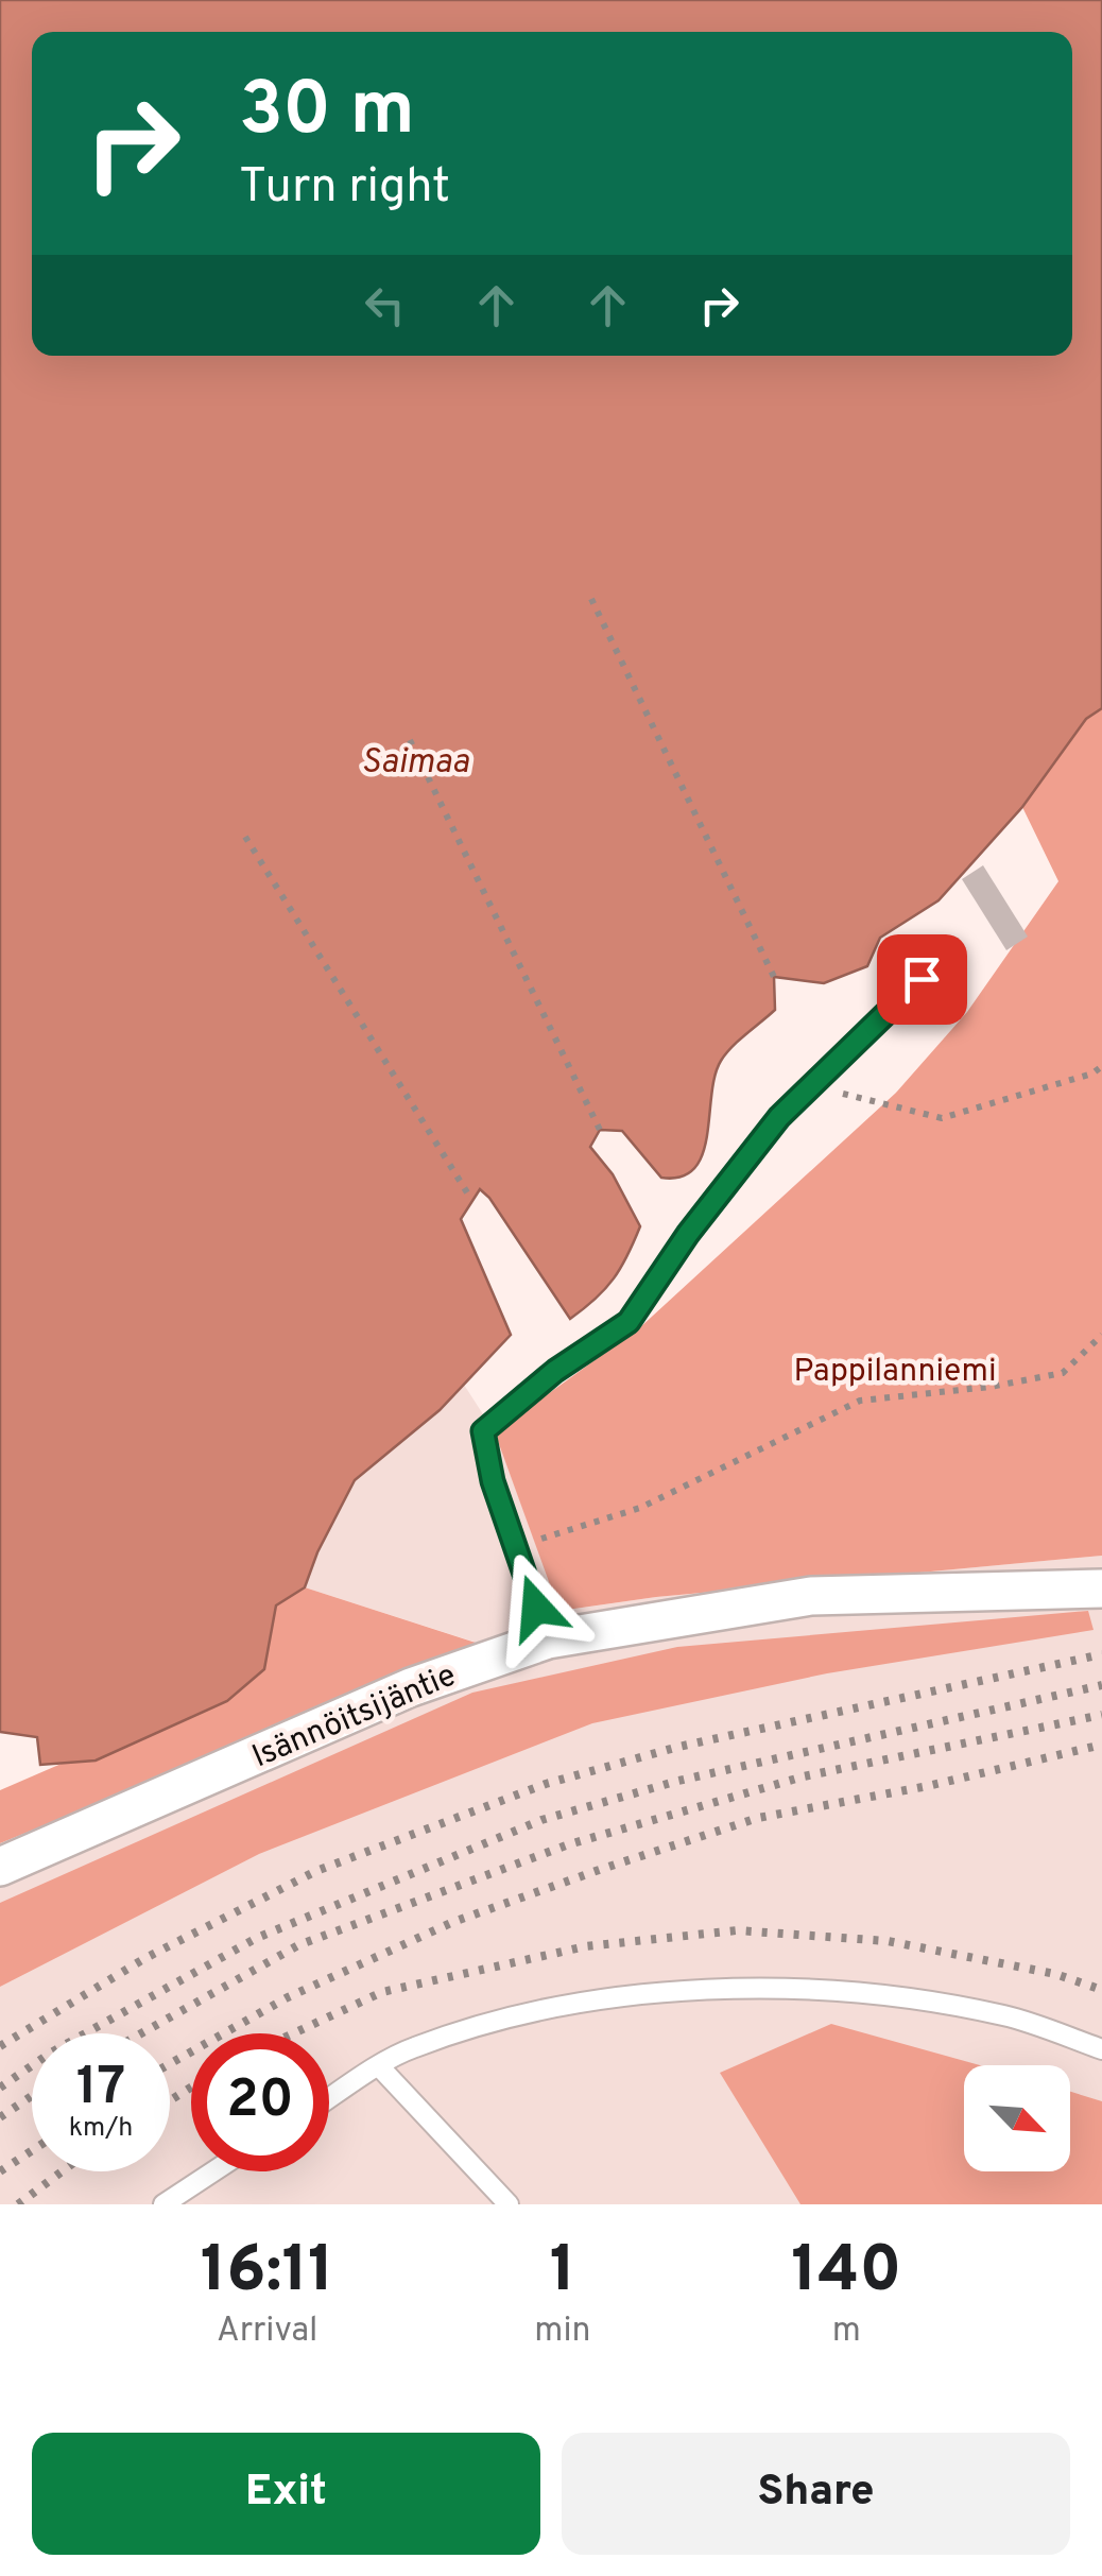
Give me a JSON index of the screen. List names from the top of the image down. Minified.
{"streets":{"street":["Isännöitsijäntie"]},"water":["Saimaa"],"parks":["Pappilanniemi"],"north":"bottom right","page":{"turn":["30 m","Turn right"],"speed":"17 km/h","limit":"20","eta":["16:11","Arrival","1","min","140","m"],"buttons":["Exit","Share"]}}
